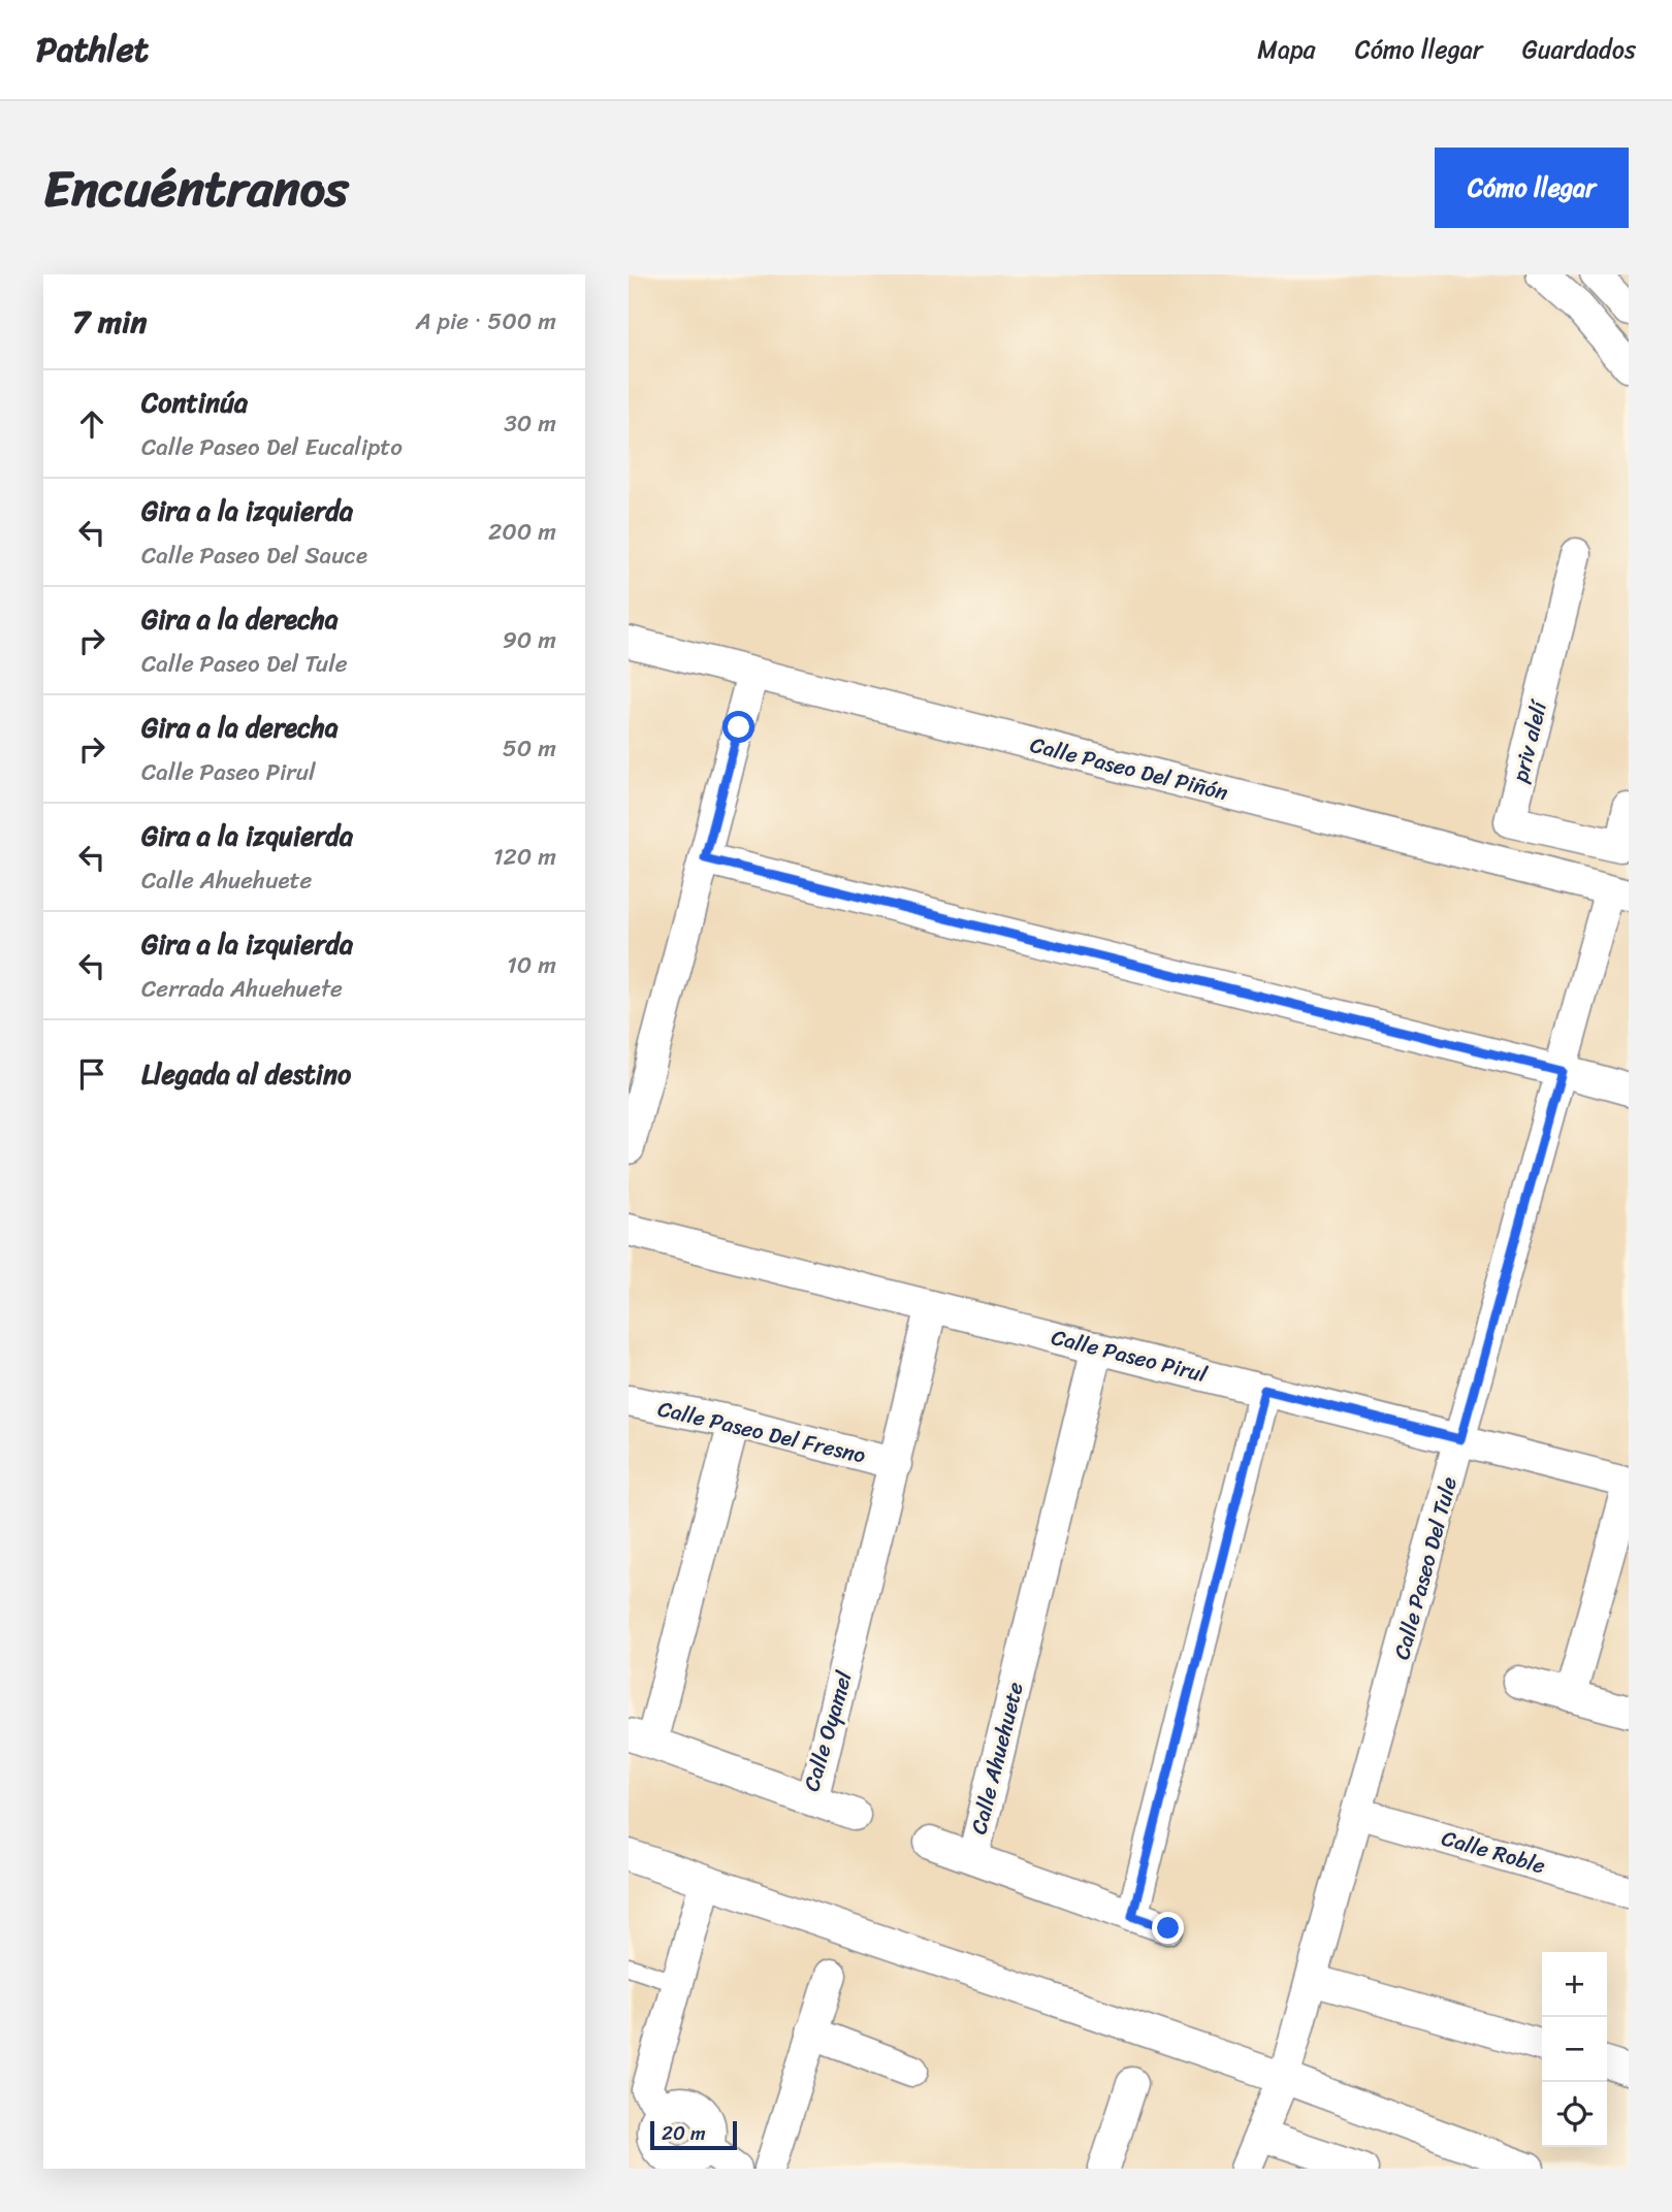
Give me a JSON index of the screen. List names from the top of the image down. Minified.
{"streets":{"street":["priv alelí","Calle Paseo Del Piñón","Calle Paseo Pirul","Calle Paseo Del Fresno","Calle Paseo Del Tule","Calle Oyamel","Calle Ahuehuete","Calle Roble"]},"crossings":[["Calle Paseo Del Piñón","Calle Paseo Del Tule"],["Calle Paseo Pirul","Calle Paseo Del Tule"],["Calle Paseo Pirul","Calle Oyamel"],["Calle Paseo Pirul","Calle Ahuehuete"],["Calle Paseo Del Fresno","Calle Oyamel"],["Calle Paseo Del Tule","Calle Roble"]],"scale_bar":"20 m","page":{"header":"Pathlet","nav":["Mapa","Cómo llegar","Guardados"],"title":"Encuéntranos","buttons":"Cómo llegar","heading":["7 min","A pie · 500 m"],"list":[["Continúa","Calle Paseo Del Eucalipto","30 m"],["Gira a la izquierda","Calle Paseo Del Sauce","200 m"],["Gira a la derecha","Calle Paseo Del Tule","90 m"],["Gira a la derecha","Calle Paseo Pirul","50 m"],["Gira a la izquierda","Calle Ahuehuete","120 m"],["Gira a la izquierda","Cerrada Ahuehuete","10 m"],"Llegada al destino"],"map_buttons":["+","−"],"scale":"20 m"}}
